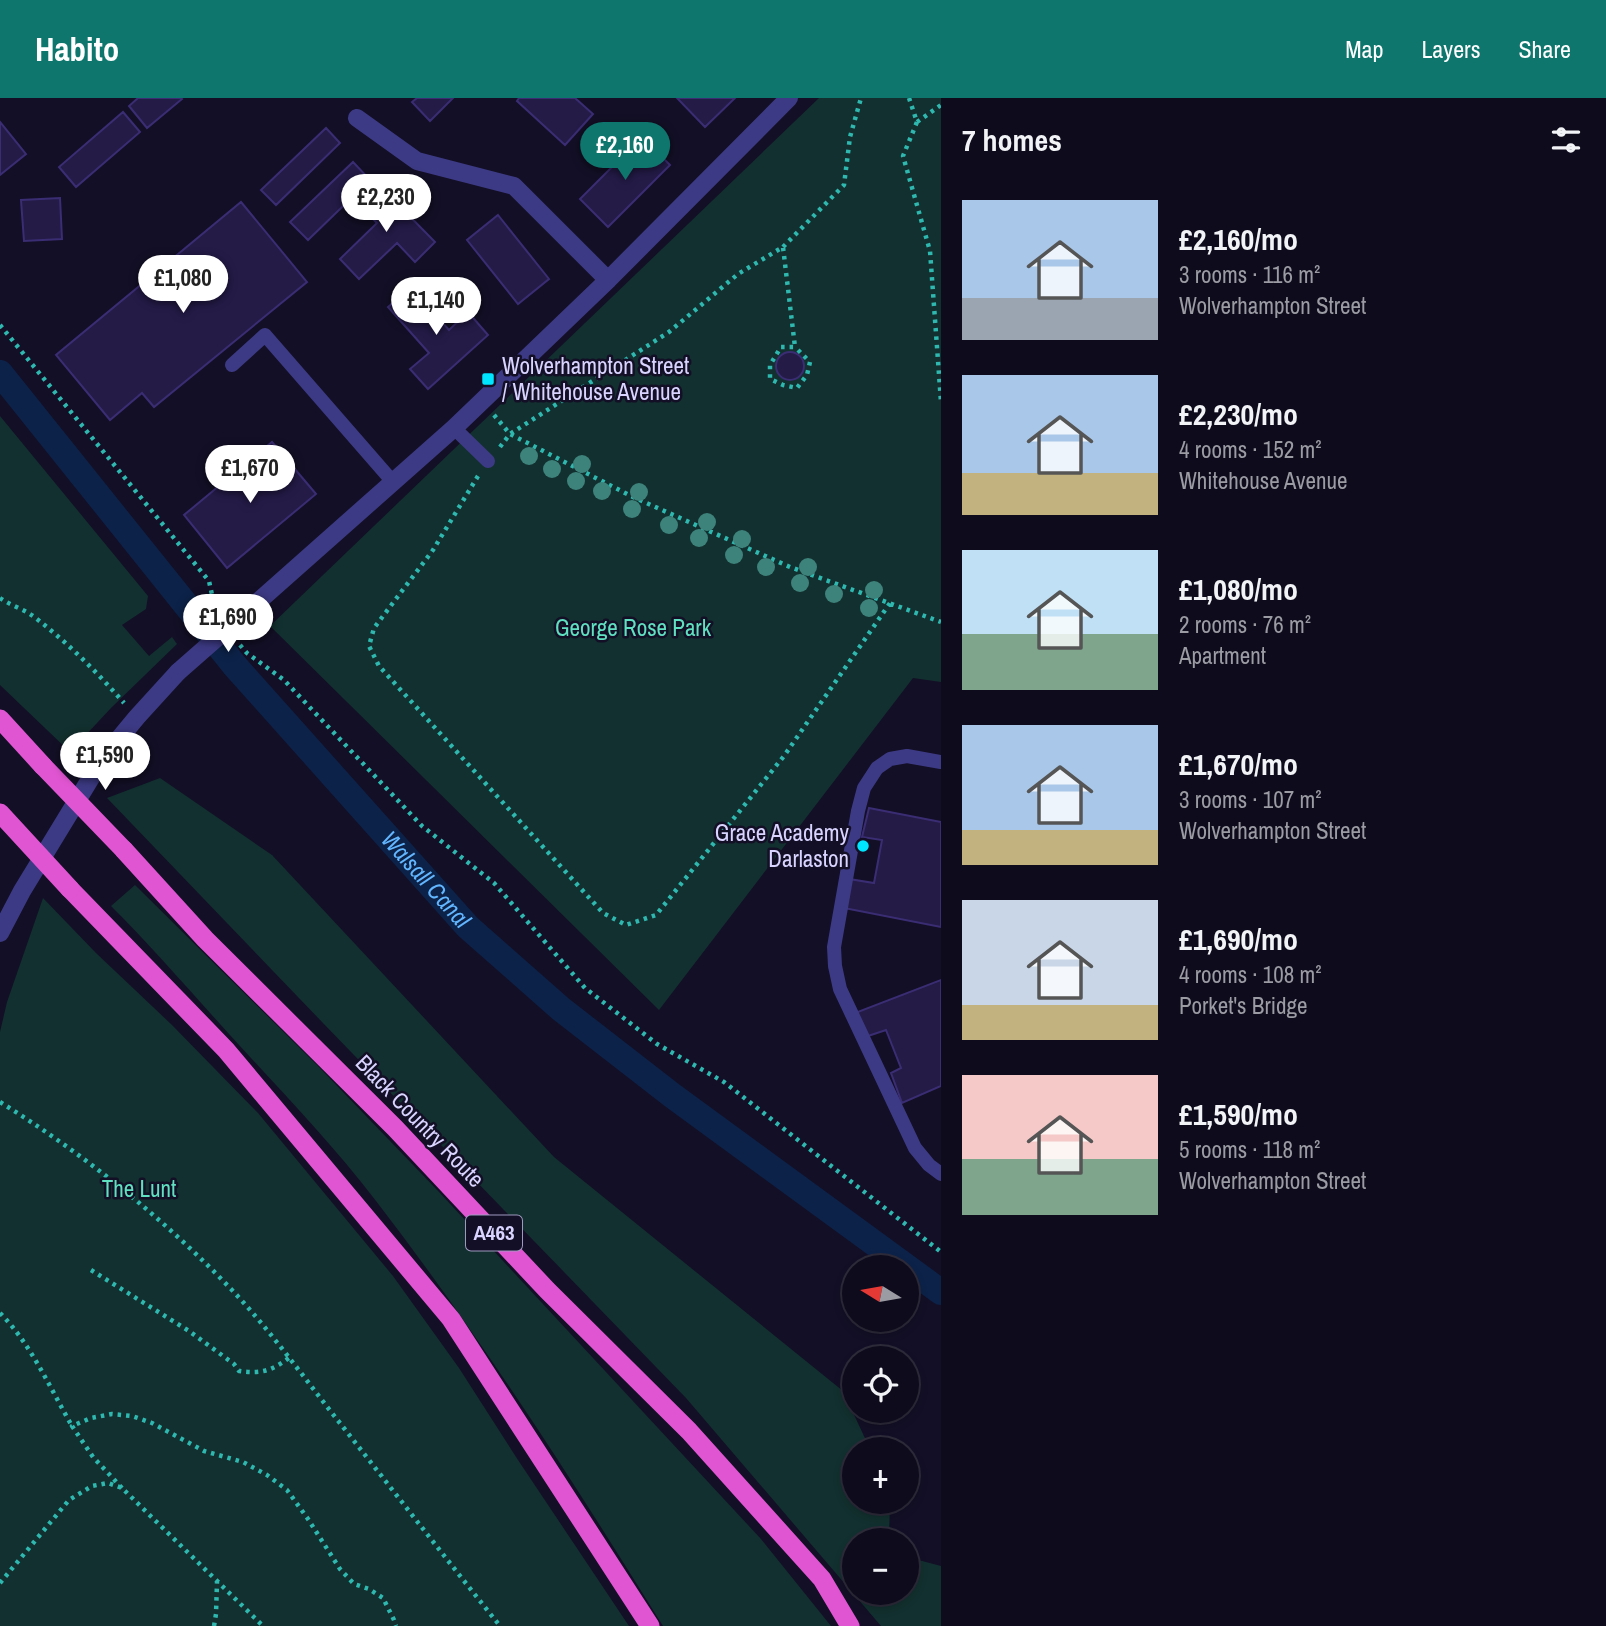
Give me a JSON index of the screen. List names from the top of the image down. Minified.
{"streets":{"highway":["Black Country Route","A463"]},"water":["Walsall Canal"],"parks":["George Rose Park","The Lunt"],"places":{"transit":["Wolverhampton Street / Whitehouse Avenue"],"other":["Grace Academy Darlaston"]},"north":"left","page":{"header":"Habito","nav":["Map","Layers","Share"],"heading":"7 homes","price":["£2,160","£2,230","£1,080","£1,140","£1,670","£1,690","£1,590"],"list":[{"name":"£2,160/mo","note":"3 rooms · 116 m² · Wolverhampton Street"},{"name":"£2,230/mo","note":"4 rooms · 152 m² · Whitehouse Avenue"},{"name":"£1,080/mo","note":"2 rooms · 76 m² · Apartment"},{"name":"£1,670/mo","note":"3 rooms · 107 m² · Wolverhampton Street"},{"name":"£1,690/mo","note":"4 rooms · 108 m² · Porket's Bridge"},{"name":"£1,590/mo","note":"5 rooms · 118 m² · Wolverhampton Street"}],"map_buttons":["+","−"]}}
